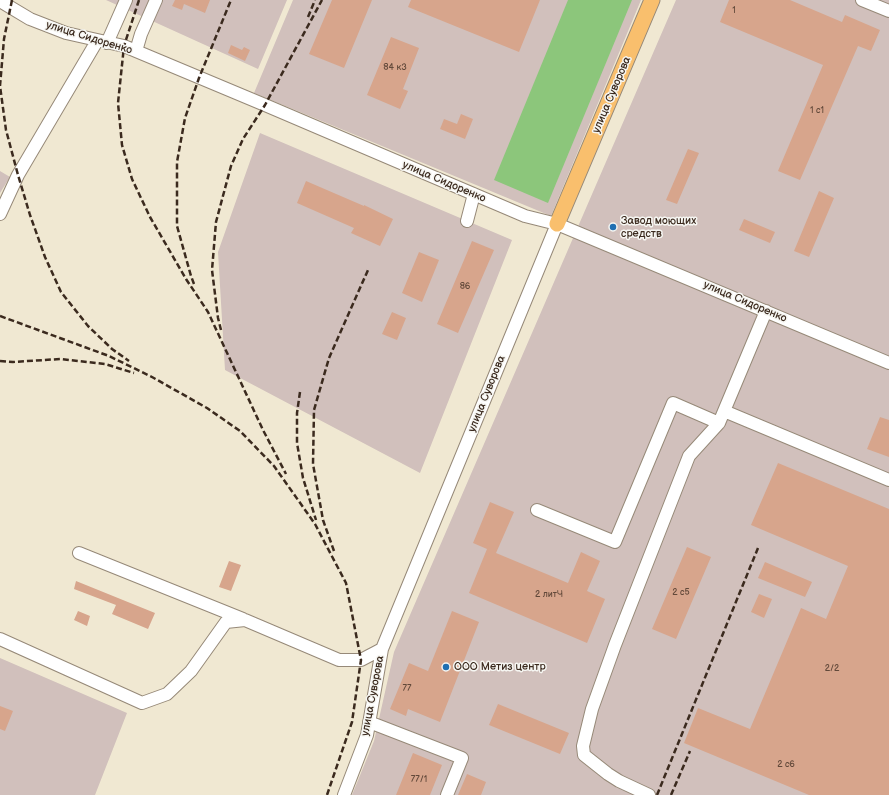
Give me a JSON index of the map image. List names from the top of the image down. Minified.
{"streets":{"main road":["улица Суворова"],"street":["улица Сидоренко"]},"crossings":[["улица Сидоренко","улица Суворова"]],"places":["Завод моющих средств","ООО Метиз центр"],"house_numbers":["1","84 к3","1 с1","86","2 с5","2 литЧ","2/2","77","2 с6","77/1"]}
